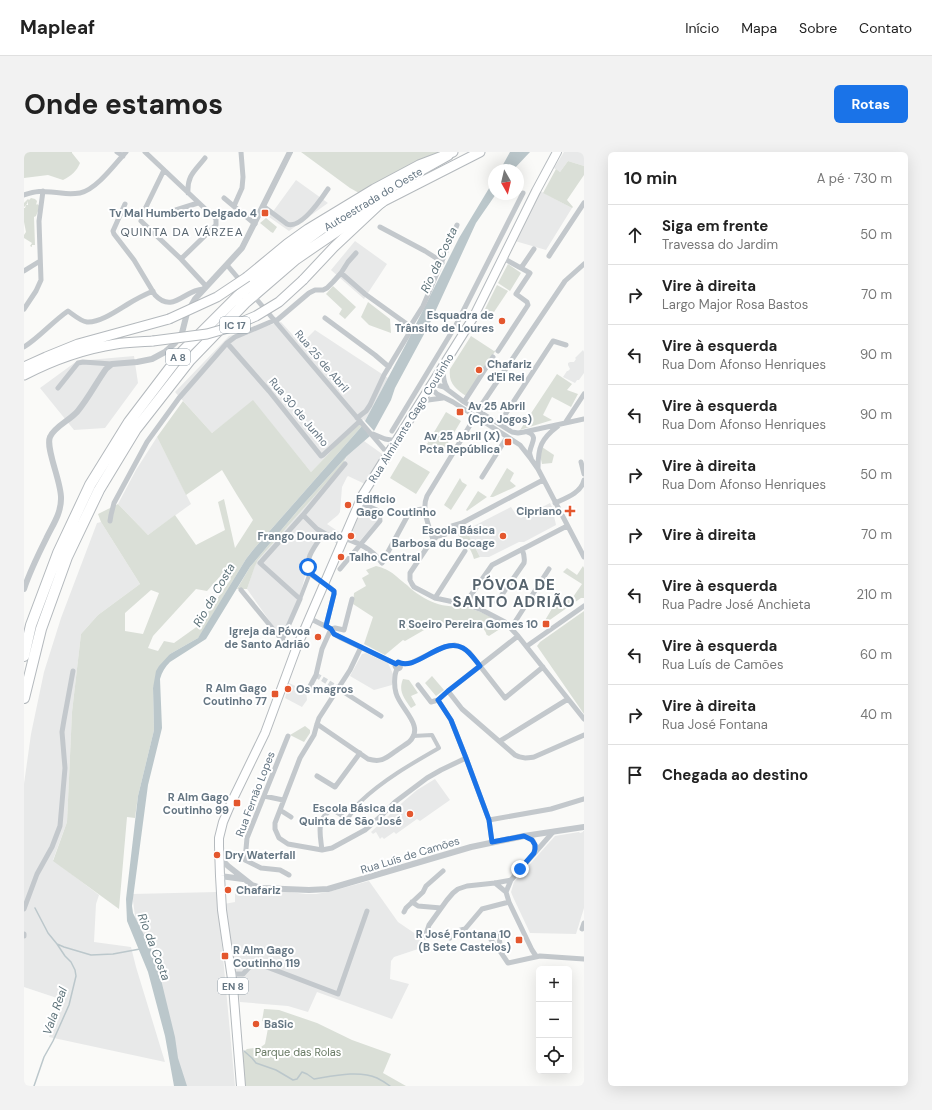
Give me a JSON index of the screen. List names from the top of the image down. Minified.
{"streets":{"highway":["Autoestrada do Oeste","IC 17","A 8"],"main road":["Rua Almirante Gago Coutinho","EN 8"],"street":["Rua 25 de Abril","Rua 30 de Junho","Rua Fernão Lopes","Rua Luís de Camões"]},"crossings":[["Autoestrada do Oeste","IC 17"],["Rua 25 de Abril","Rua 30 de Junho"],["Rua 25 de Abril","Rua Almirante Gago Coutinho"],["Rua Almirante Gago Coutinho","Rua Luís de Camões"]],"districts":["QUINTA DA VÁRZEA","PÓVOA DE SANTO ADRIÃO"],"water":["Rio da Costa","Vala Real"],"parks":["Parque das Rolas"],"places":{"transit":["Tv Mal Humberto Delgado 4","Av 25 Abril (Cpo Jogos)","Av 25 Abril (X) Pcta República","R Soeiro Pereira Gomes 10","R Alm Gago Coutinho 77","R Alm Gago Coutinho 99","R José Fontana 10 (B Sete Castelos)","R Alm Gago Coutinho 119"],"other":["Esquadra de Trânsito de Loures","Chafariz d'El Rei","Edificio Gago Coutinho","Frango Dourado","Escola Básica Barbosa du Bocage","Talho Central","Igreja da Póvoa de Santo Adrião","Os magros","Escola Básica da Quinta de São José","Dry Waterfall","Chafariz","BaSic"],"health":["Cipriano"]},"north":"bottom","page":{"header":"Mapleaf","nav":["Início","Mapa","Sobre","Contato"],"buttons":"Rotas","title":"Onde estamos","heading":["10 min","A pé · 730 m"],"list":[["Siga em frente","Travessa do Jardim","50 m"],["Vire à direita","Largo Major Rosa Bastos","70 m"],["Vire à esquerda","Rua Dom Afonso Henriques","90 m"],["Vire à esquerda","Rua Dom Afonso Henriques","90 m"],["Vire à direita","Rua Dom Afonso Henriques","50 m"],["Vire à direita","70 m"],["Vire à esquerda","Rua Padre José Anchieta","210 m"],["Vire à esquerda","Rua Luís de Camões","60 m"],["Vire à direita","Rua José Fontana","40 m"],"Chegada ao destino"],"map_buttons":["+","−"]}}
